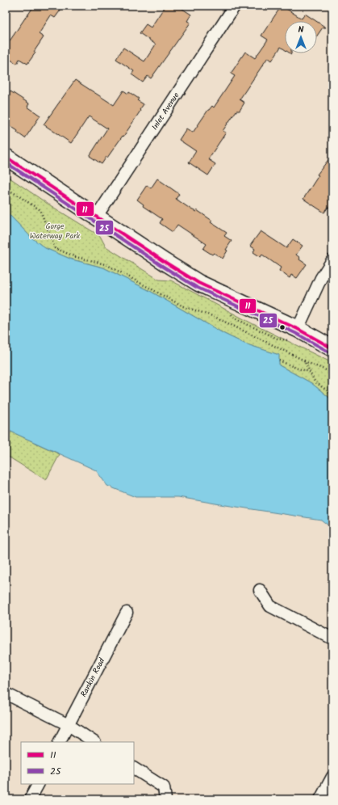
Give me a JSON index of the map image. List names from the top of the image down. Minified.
{"streets":{"street":["Inlet Avenue","Rankin Road"]},"parks":["Gorge Waterway Park"],"lines":["transit line 11","transit line 25"],"legend":["11","25"],"north":"top"}
